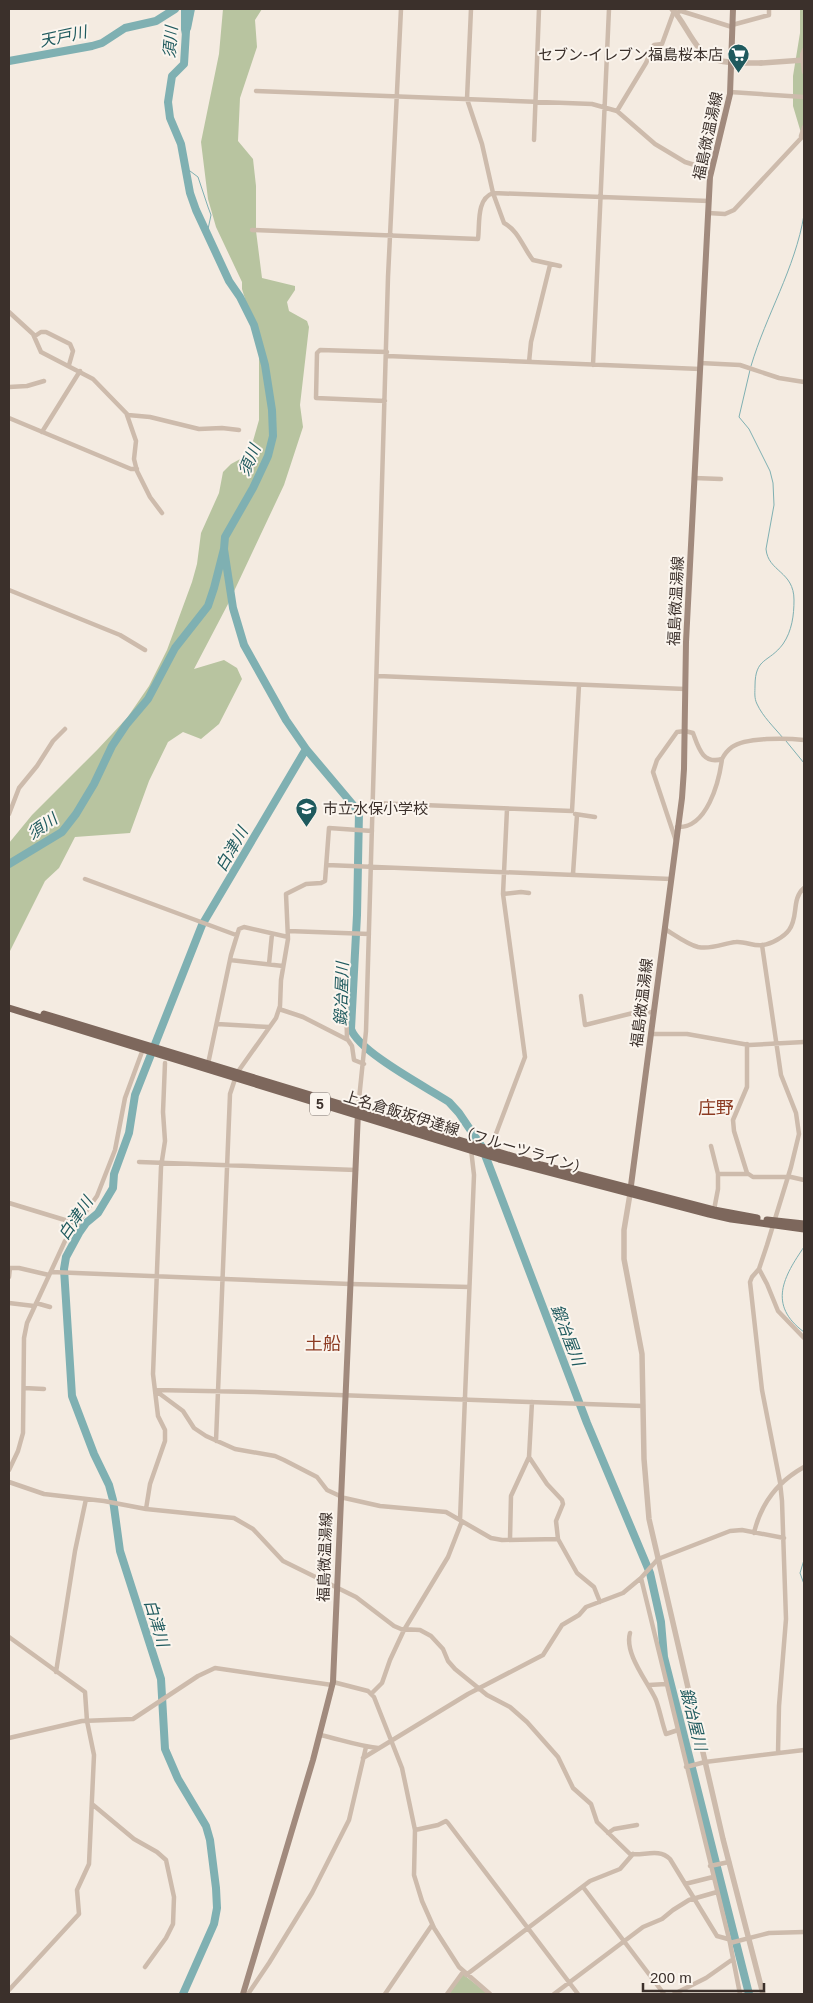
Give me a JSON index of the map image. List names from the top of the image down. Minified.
{"streets":{"main road":["福島微温湯線","5","上名倉飯坂伊達線（フルーツライン）"]},"crossings":[["福島微温湯線","上名倉飯坂伊達線（フルーツライン）"]],"districts":["庄野","土船"],"water":["天戸川","須川","白津川","鍛冶屋川"],"places":{"supermarket":["セブン-イレブン福島桜本店"],"school or university":["市立水保小学校"]},"scale_bar":"200 m"}
